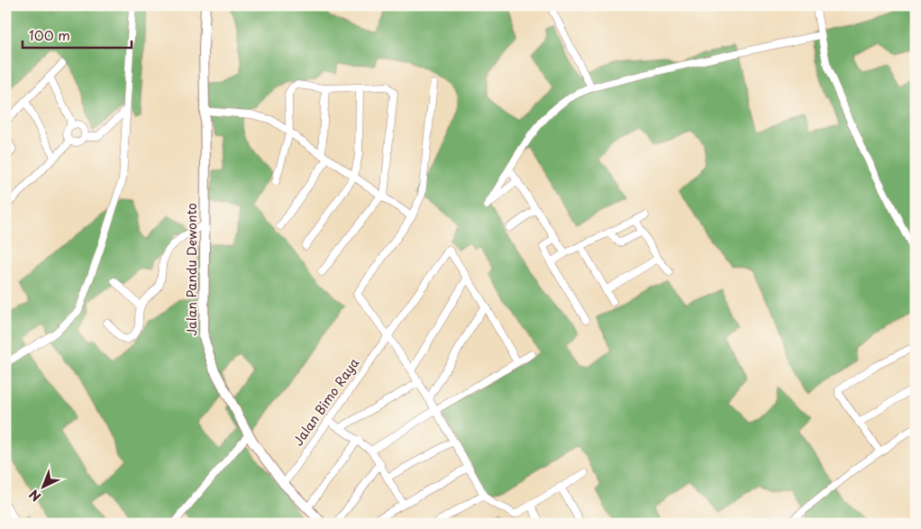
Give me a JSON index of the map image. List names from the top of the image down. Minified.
{"streets":{"street":["Jalan Pandu Dewonto","Jalan Bimo Raya"]},"crossings":[["Jalan Pandu Dewonto","Jalan Bimo Raya"]],"scale_bar":"100 m","north":"bottom left"}
